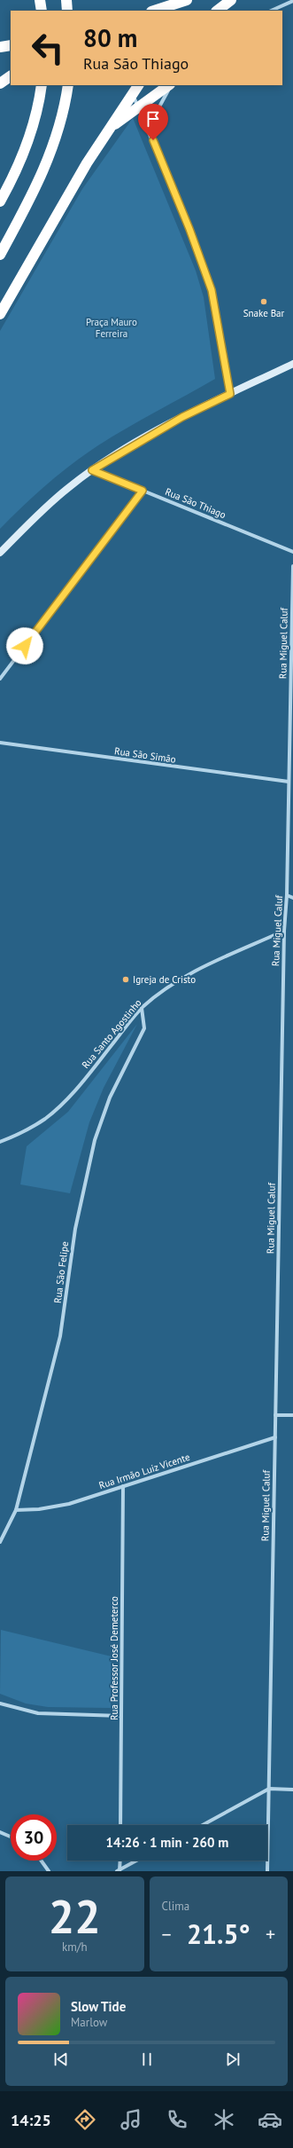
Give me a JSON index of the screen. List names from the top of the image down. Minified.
{"streets":{"street":["Rua São Thiago","Rua Miguel Caluf","Rua São Simão","Rua Santo Agostinho","Rua São Felipe","Rua Irmão Luiz Vicente","Rua Professor José Demeterco"]},"crossings":[["Rua Miguel Caluf","Rua São Simão"],["Rua Miguel Caluf","Rua Santo Agostinho"],["Rua Miguel Caluf","Rua Irmão Luiz Vicente"],["Rua Santo Agostinho","Rua São Felipe"],["Rua São Felipe","Rua Irmão Luiz Vicente"],["Rua Irmão Luiz Vicente","Rua Professor José Demeterco"]],"parks":["Praça Mauro Ferreira"],"places":["Snake Bar","Igreja de Cristo"],"page":{"turn":["80 m","Rua São Thiago"],"limit":"30","trip":"14:26 · 1 min · 260 m","tile":[["22","km/h"],"Clima"],"heat":["−","21.5°","+"],"song":["Slow Tide","Marlow"],"tabs":"14:25"}}
